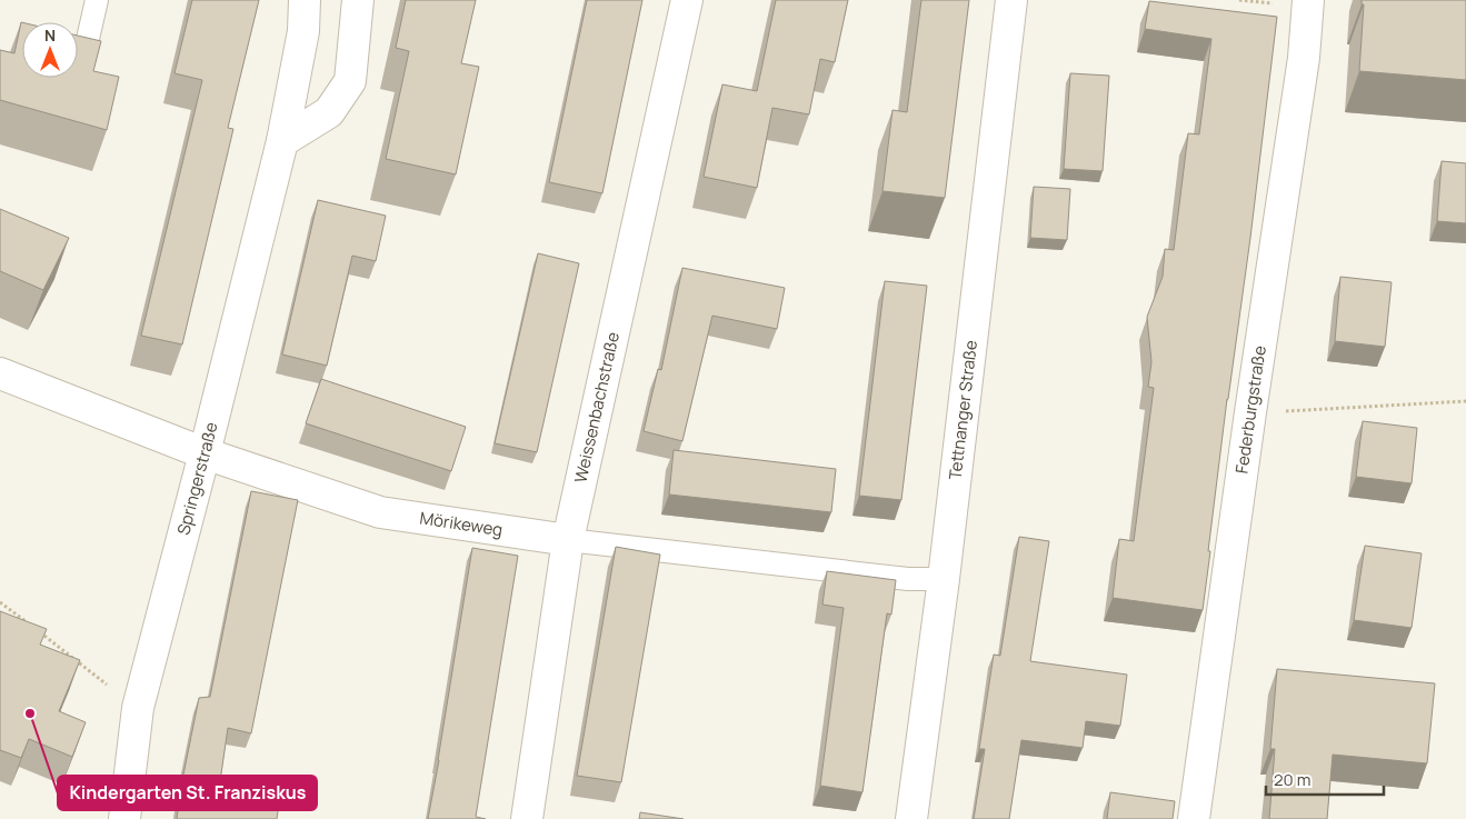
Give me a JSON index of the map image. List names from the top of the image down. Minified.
{"streets":{"street":["Weissenbachstraße","Tettnanger Straße","Federburgstraße","Springerstraße","Mörikeweg"]},"crossings":[["Weissenbachstraße","Mörikeweg"],["Tettnanger Straße","Mörikeweg"],["Springerstraße","Mörikeweg"]],"places":["Kindergarten St. Franziskus"],"scale_bar":"20 m","north":"top"}
